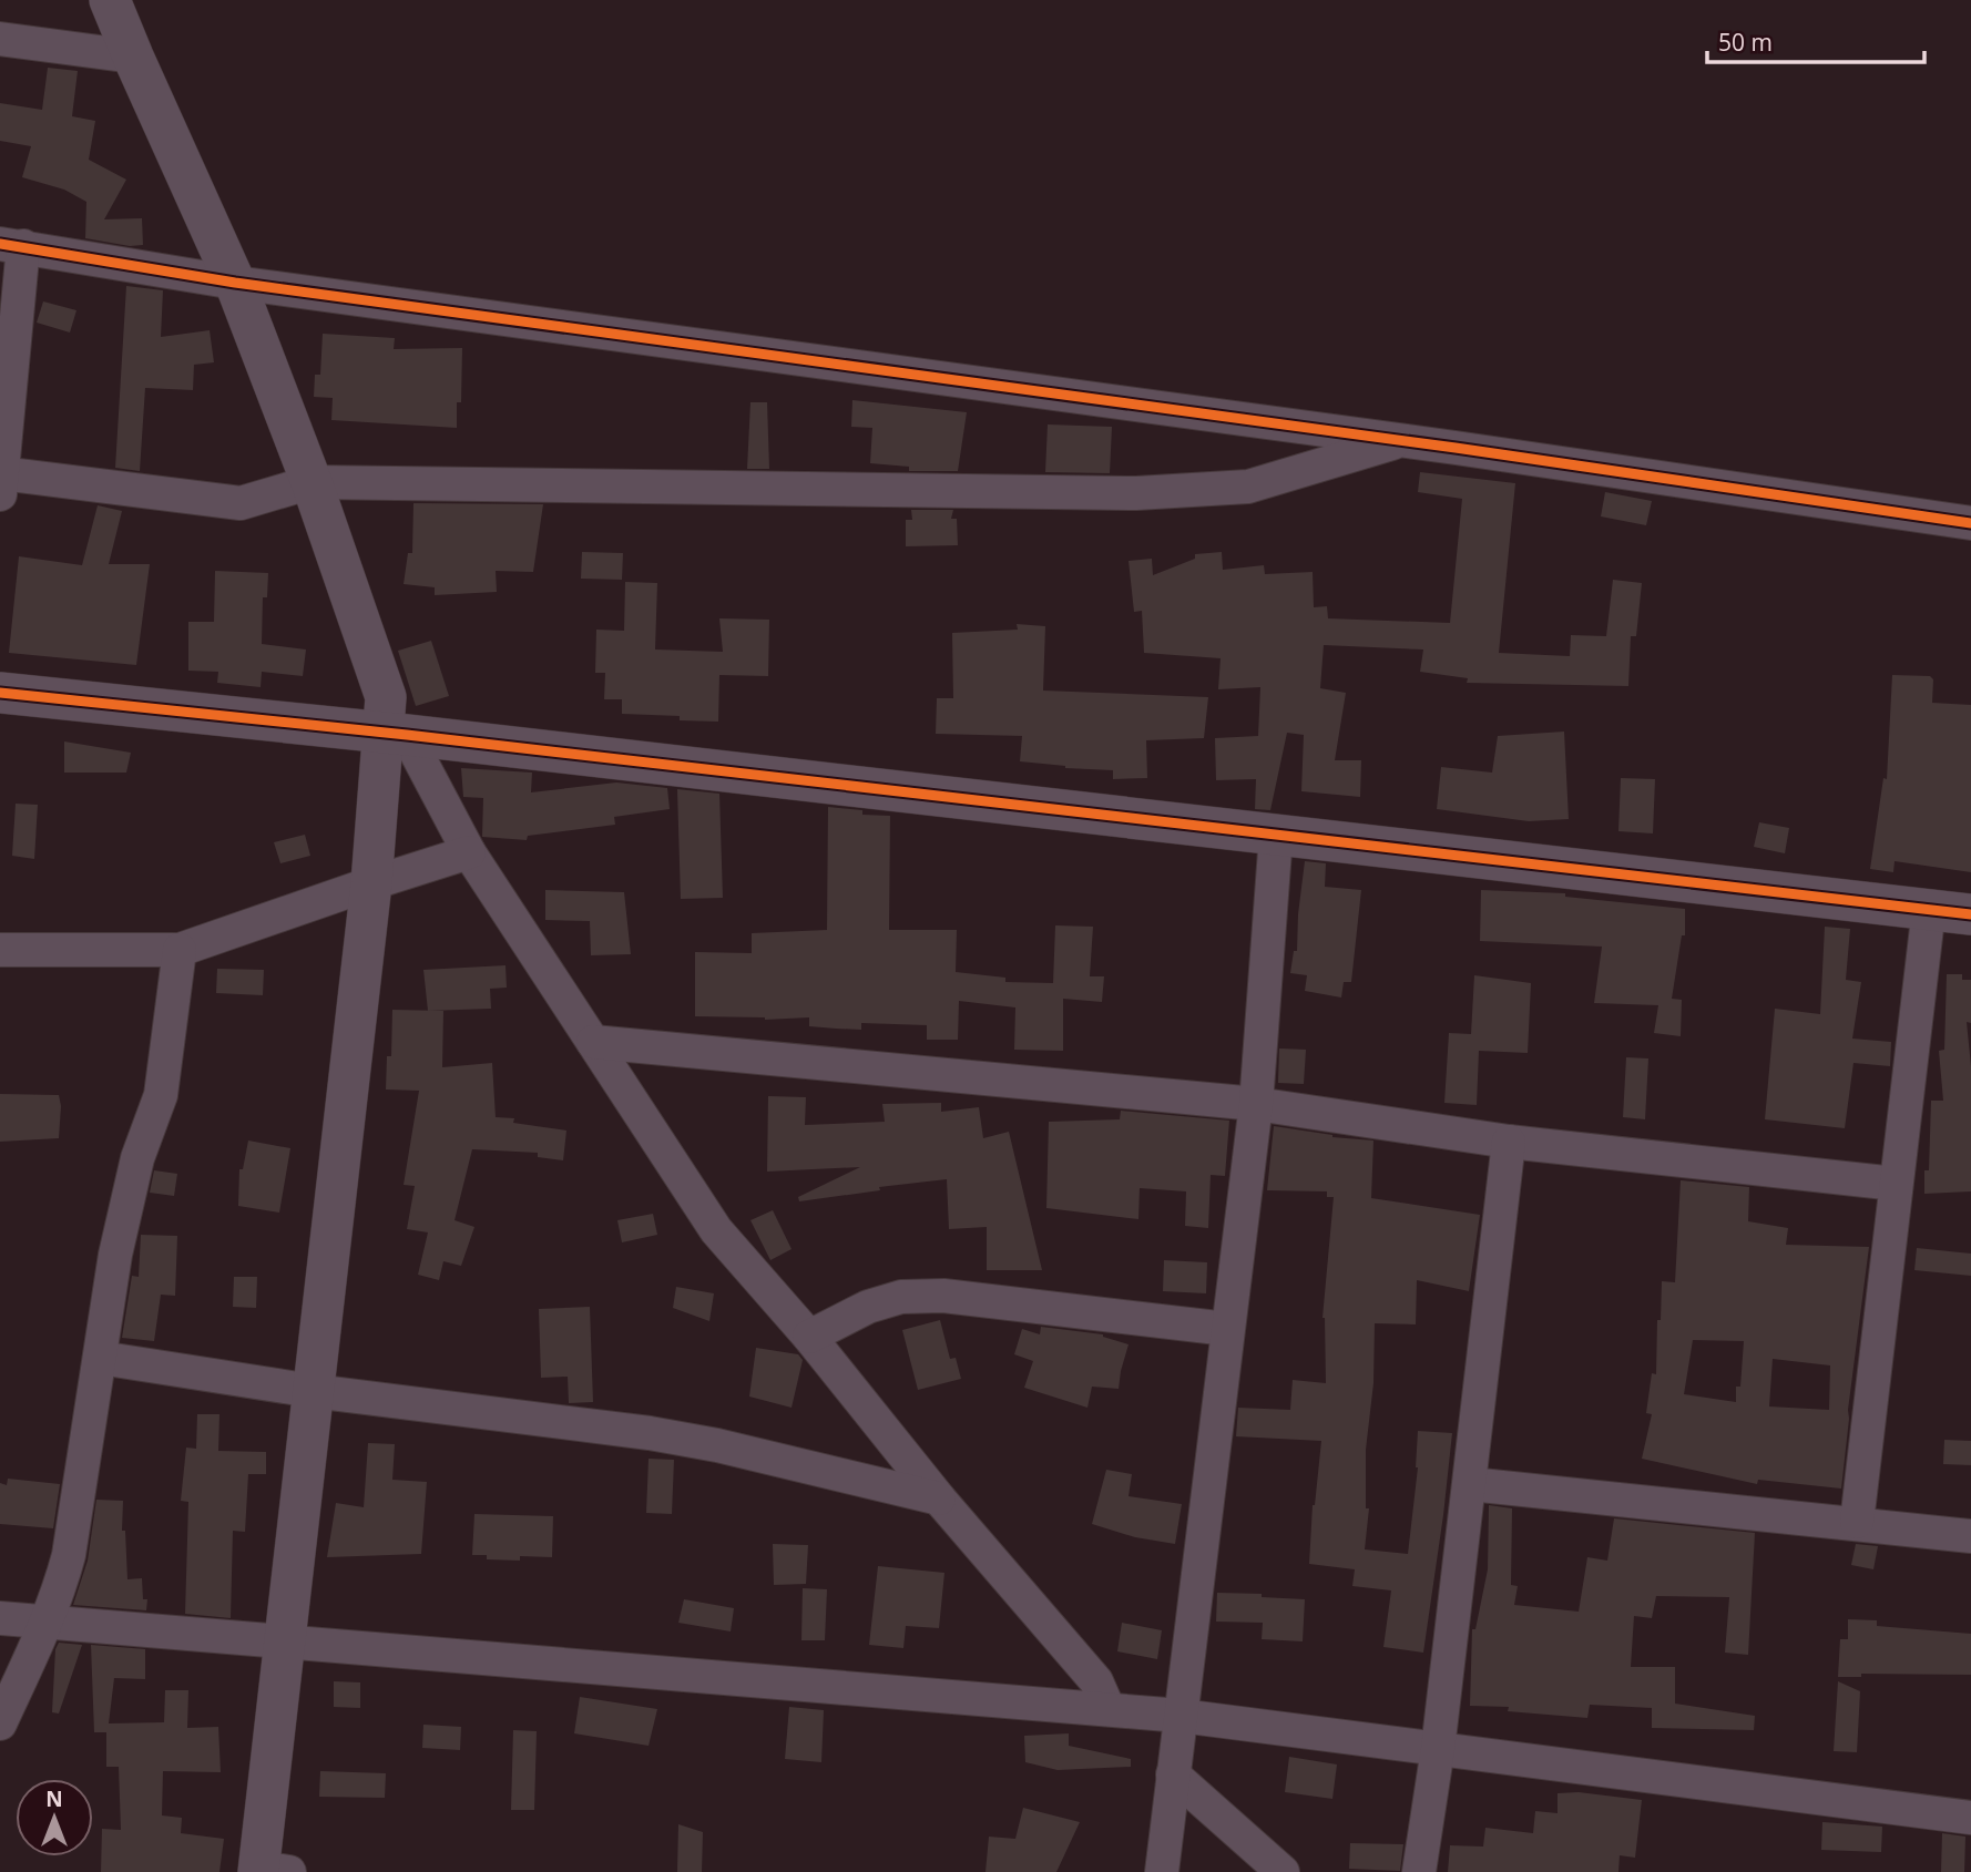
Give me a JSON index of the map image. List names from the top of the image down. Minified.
{"scale_bar":"50 m","north":"top"}
